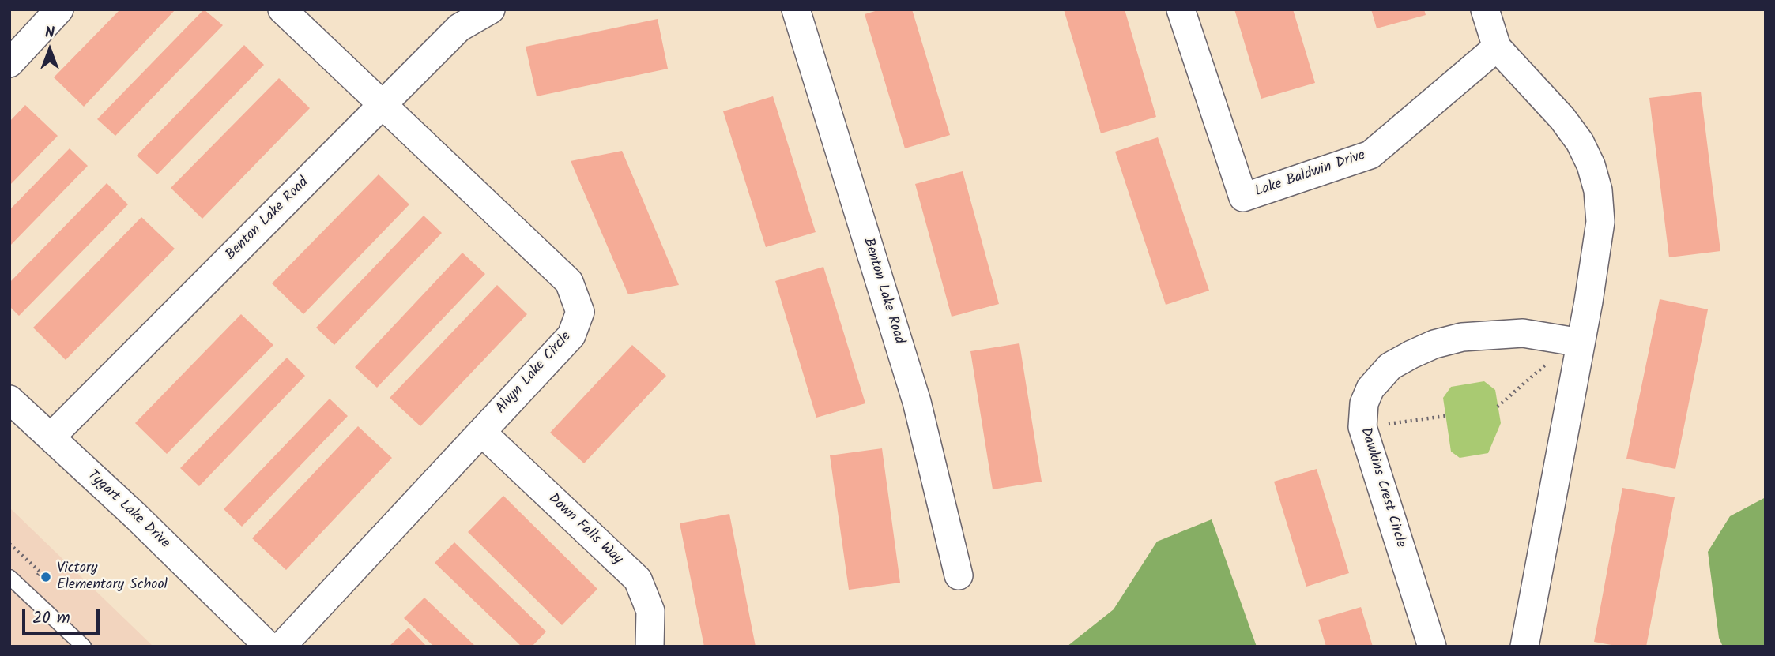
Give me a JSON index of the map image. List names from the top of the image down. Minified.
{"streets":{"street":["Lake Baldwin Drive","Benton Lake Road","Alvyn Lake Circle","Dawkins Crest Circle","Tygart Lake Drive","Down Falls Way"]},"crossings":[["Benton Lake Road","Alvyn Lake Circle"],["Benton Lake Road","Tygart Lake Drive"],["Alvyn Lake Circle","Down Falls Way"]],"places":["Victory Elementary School"],"scale_bar":"20 m","north":"top"}
